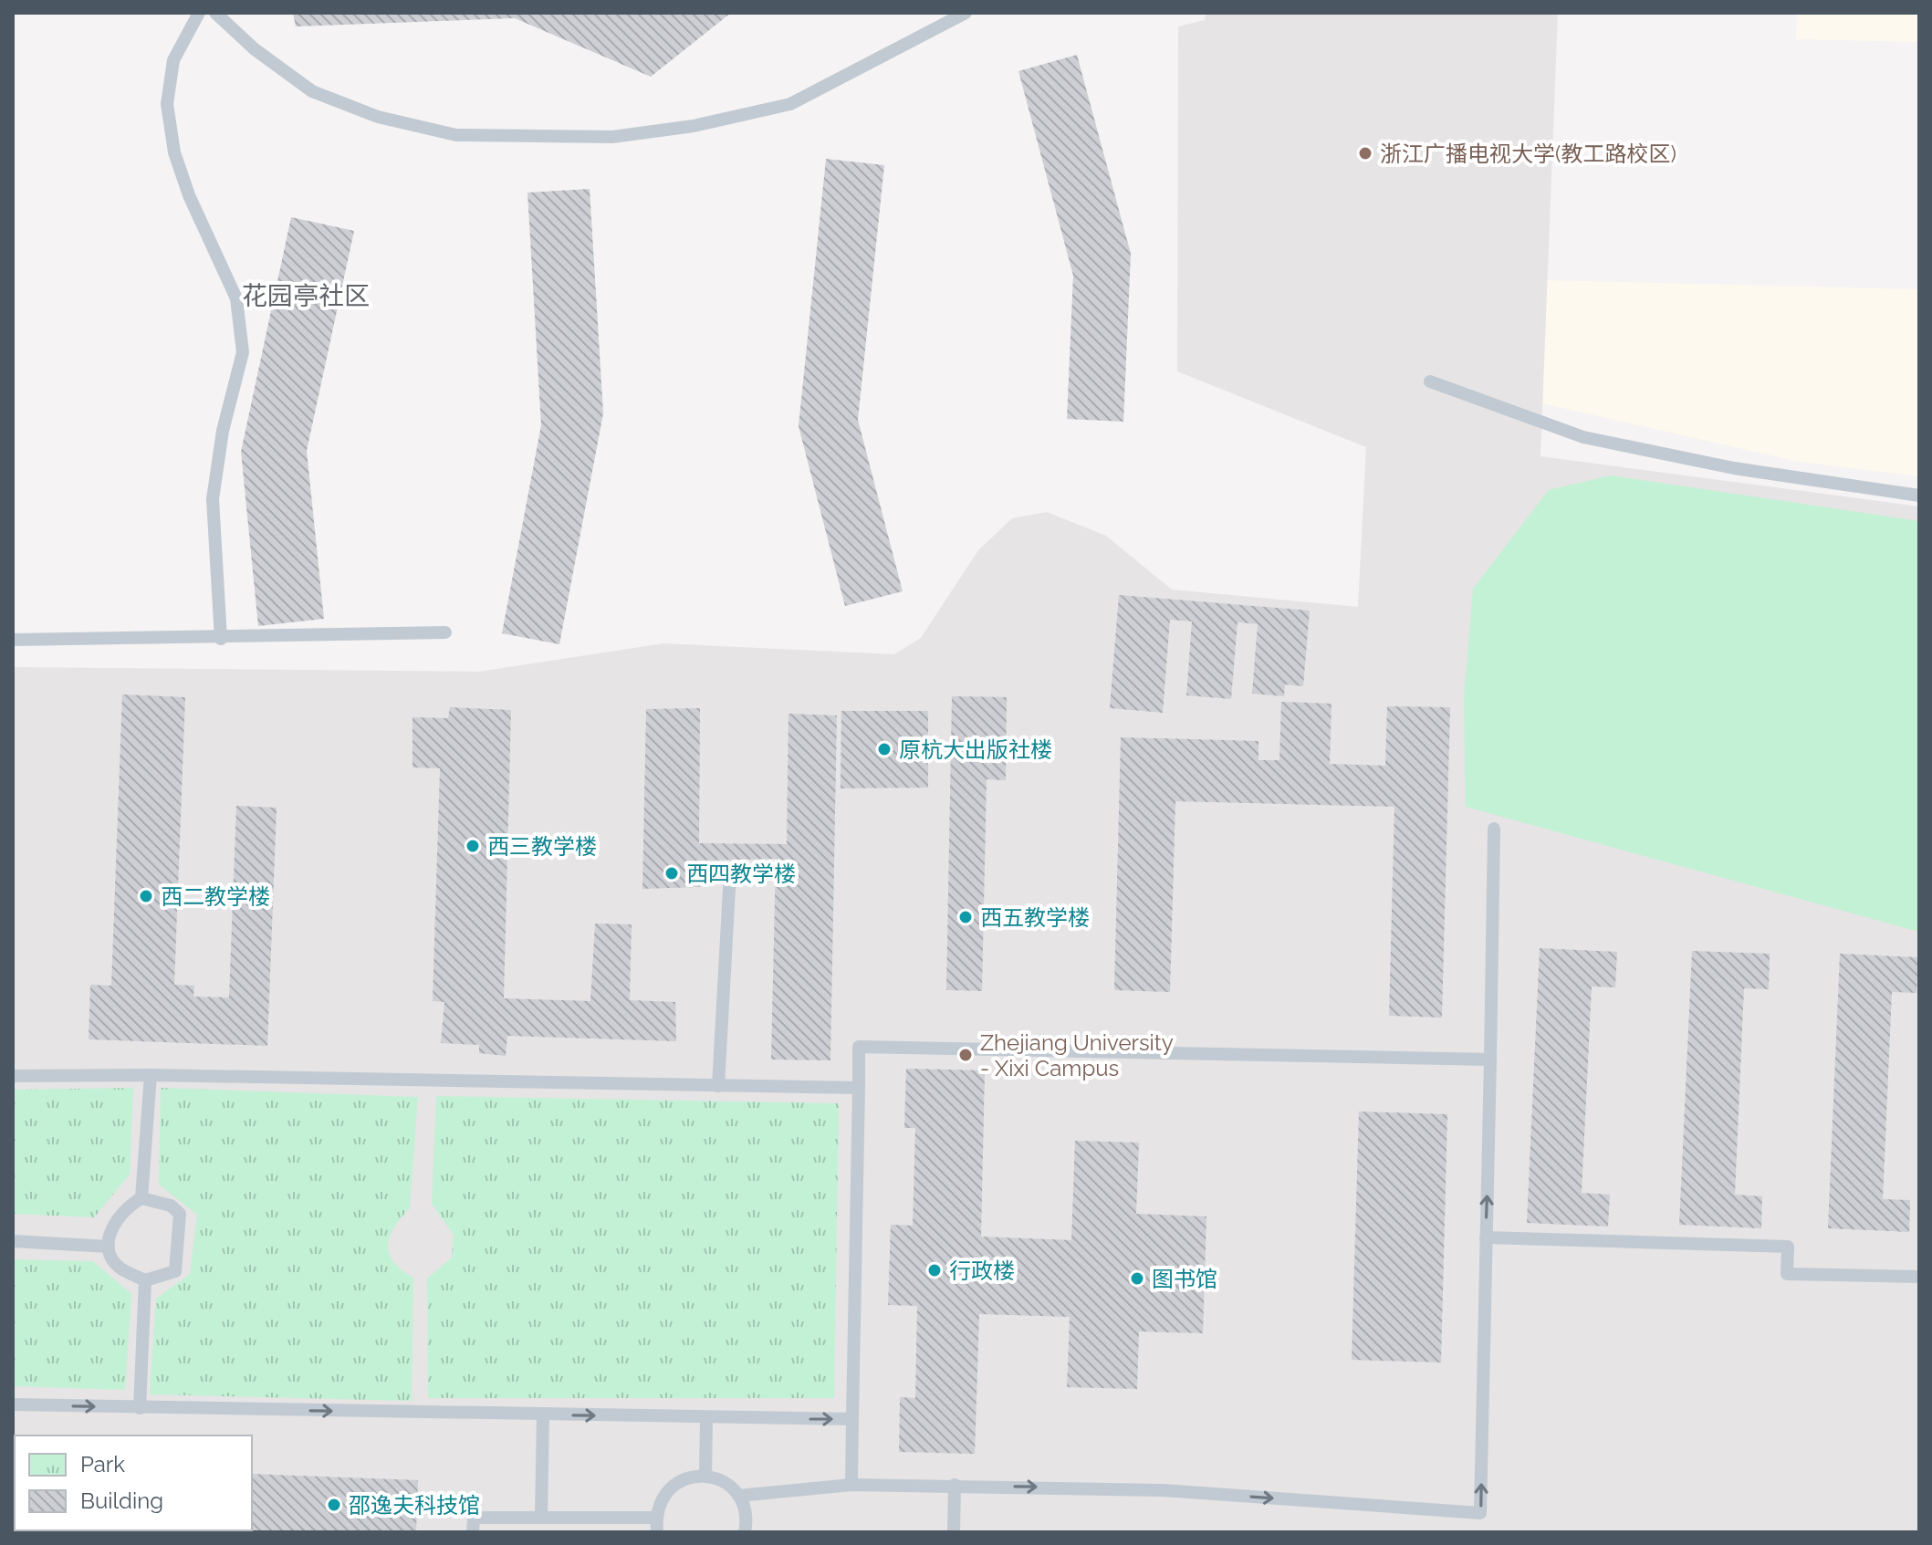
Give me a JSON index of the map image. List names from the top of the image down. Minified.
{"districts":["花园亭社区"],"places":["浙江广播电视大学(教工路校区)","原杭大出版社楼","西三教学楼","西四教学楼","西二教学楼","西五教学楼","Zhejiang University - Xixi Campus","行政楼","图书馆","邵逸夫科技馆"],"legend":["Park","Building"]}
